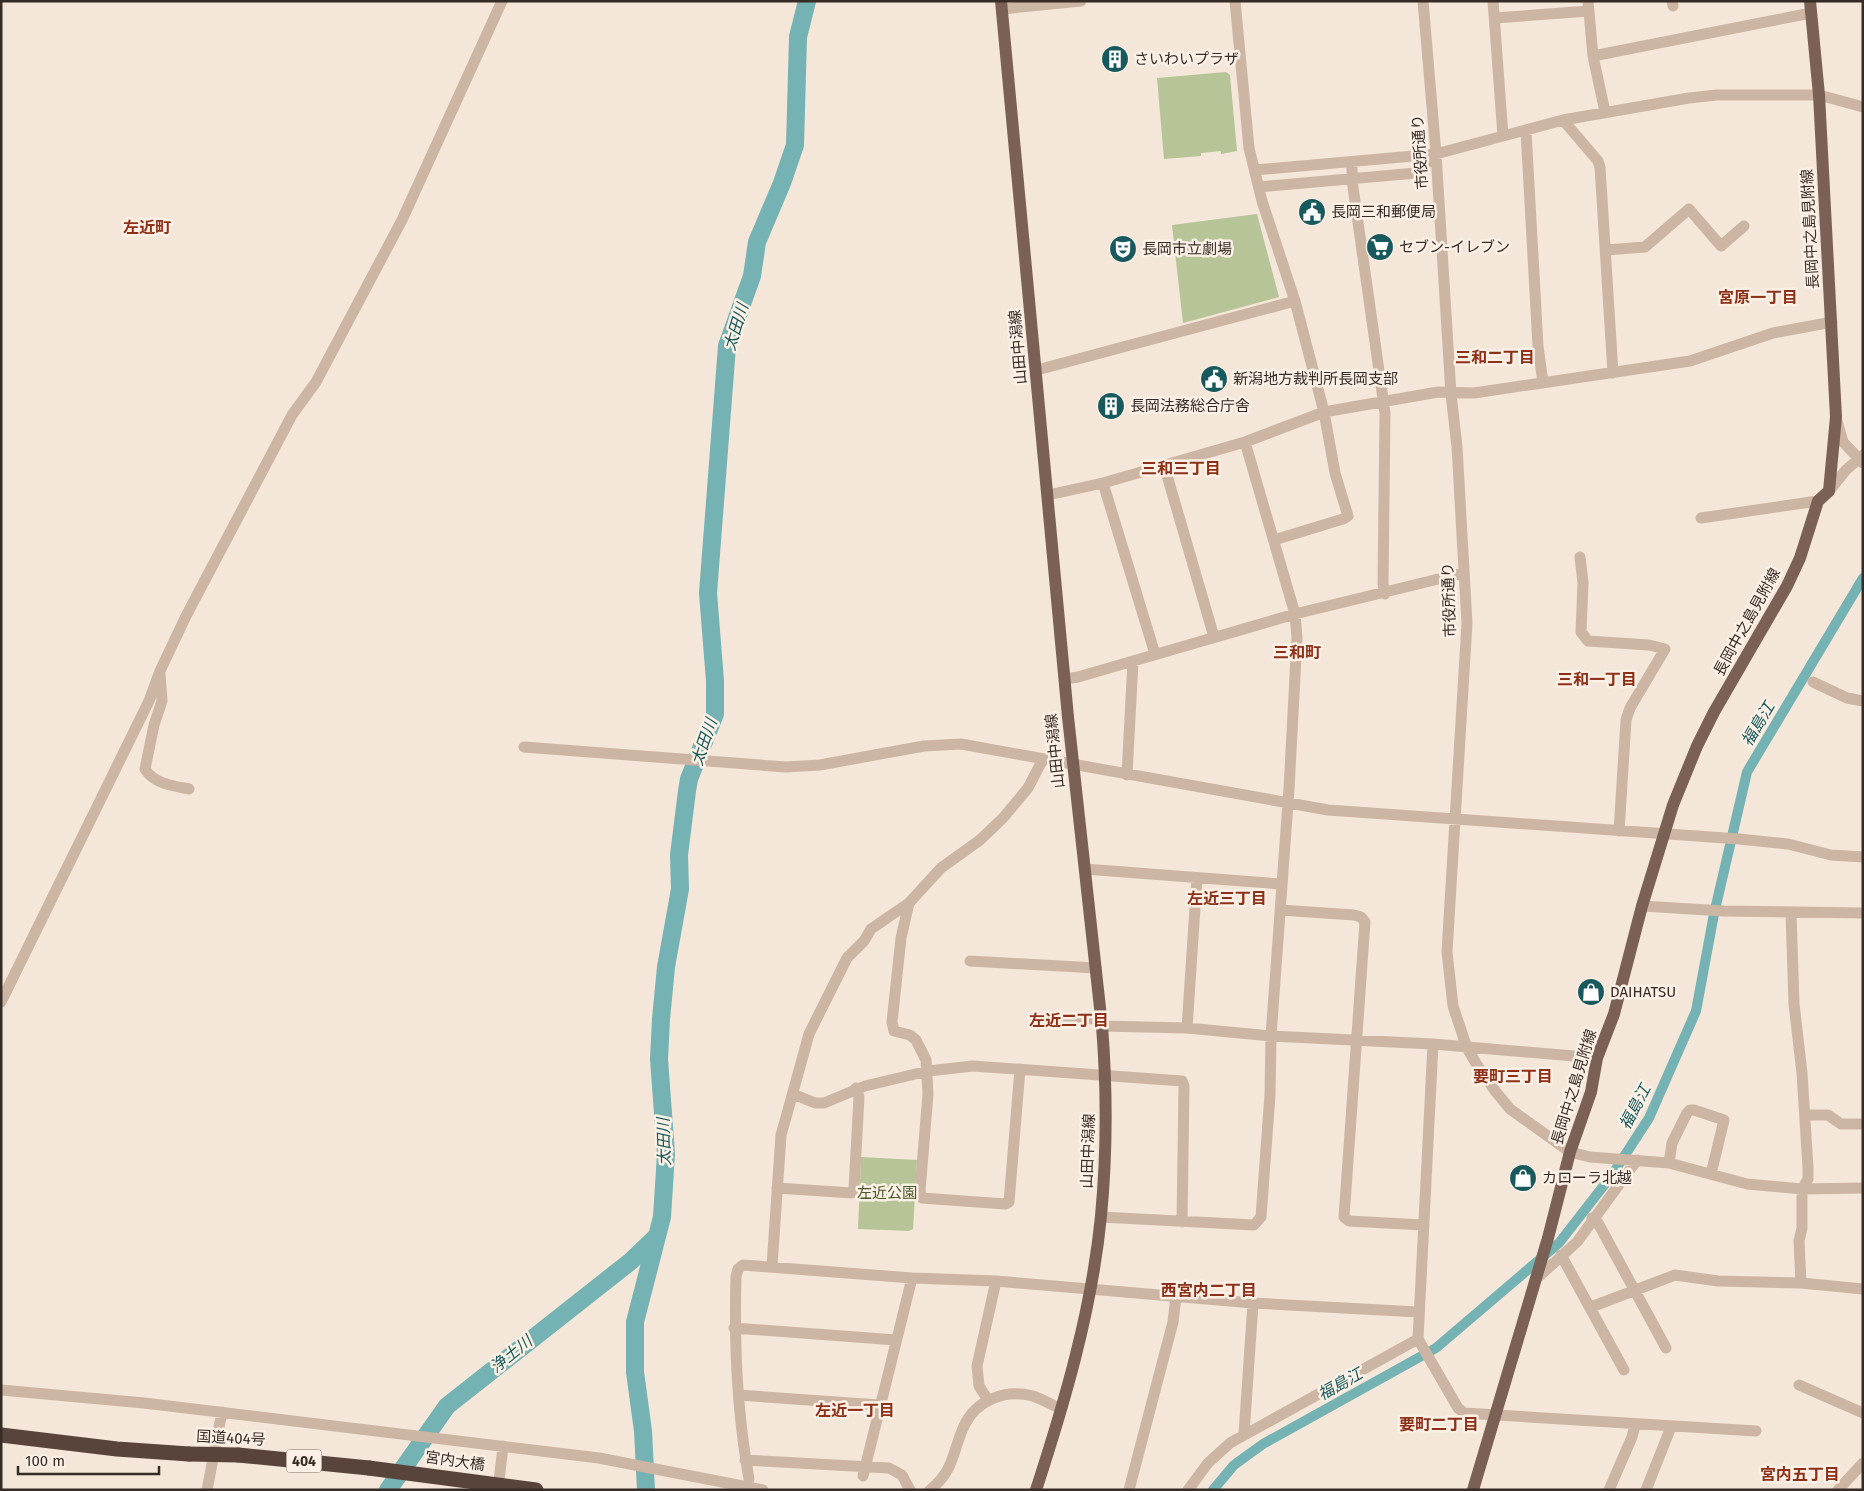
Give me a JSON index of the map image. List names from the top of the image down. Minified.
{"streets":{"highway":["国道404号","404","宮内大橋"],"main road":["長岡中之島見附線","山田中潟線"],"street":["市役所通り"]},"crossings":[["市役所通り","長岡中之島見附線"],["国道404号","宮内大橋"]],"districts":["左近町","宮原一丁目","三和二丁目","三和三丁目","三和町","三和一丁目","左近三丁目","左近二丁目","要町三丁目","西宮内二丁目","左近一丁目","要町二丁目","宮内五丁目"],"water":["太田川","福島江","浄土川"],"parks":["左近公園"],"places":{"building":["さいわいプラザ","長岡法務総合庁舎"],"public building":["長岡三和郵便局","新潟地方裁判所長岡支部"],"supermarket":["セブン-イレブン"],"theatre":["長岡市立劇場"],"shop":["DAIHATSU","カローラ北越"]},"scale_bar":"100 m"}
